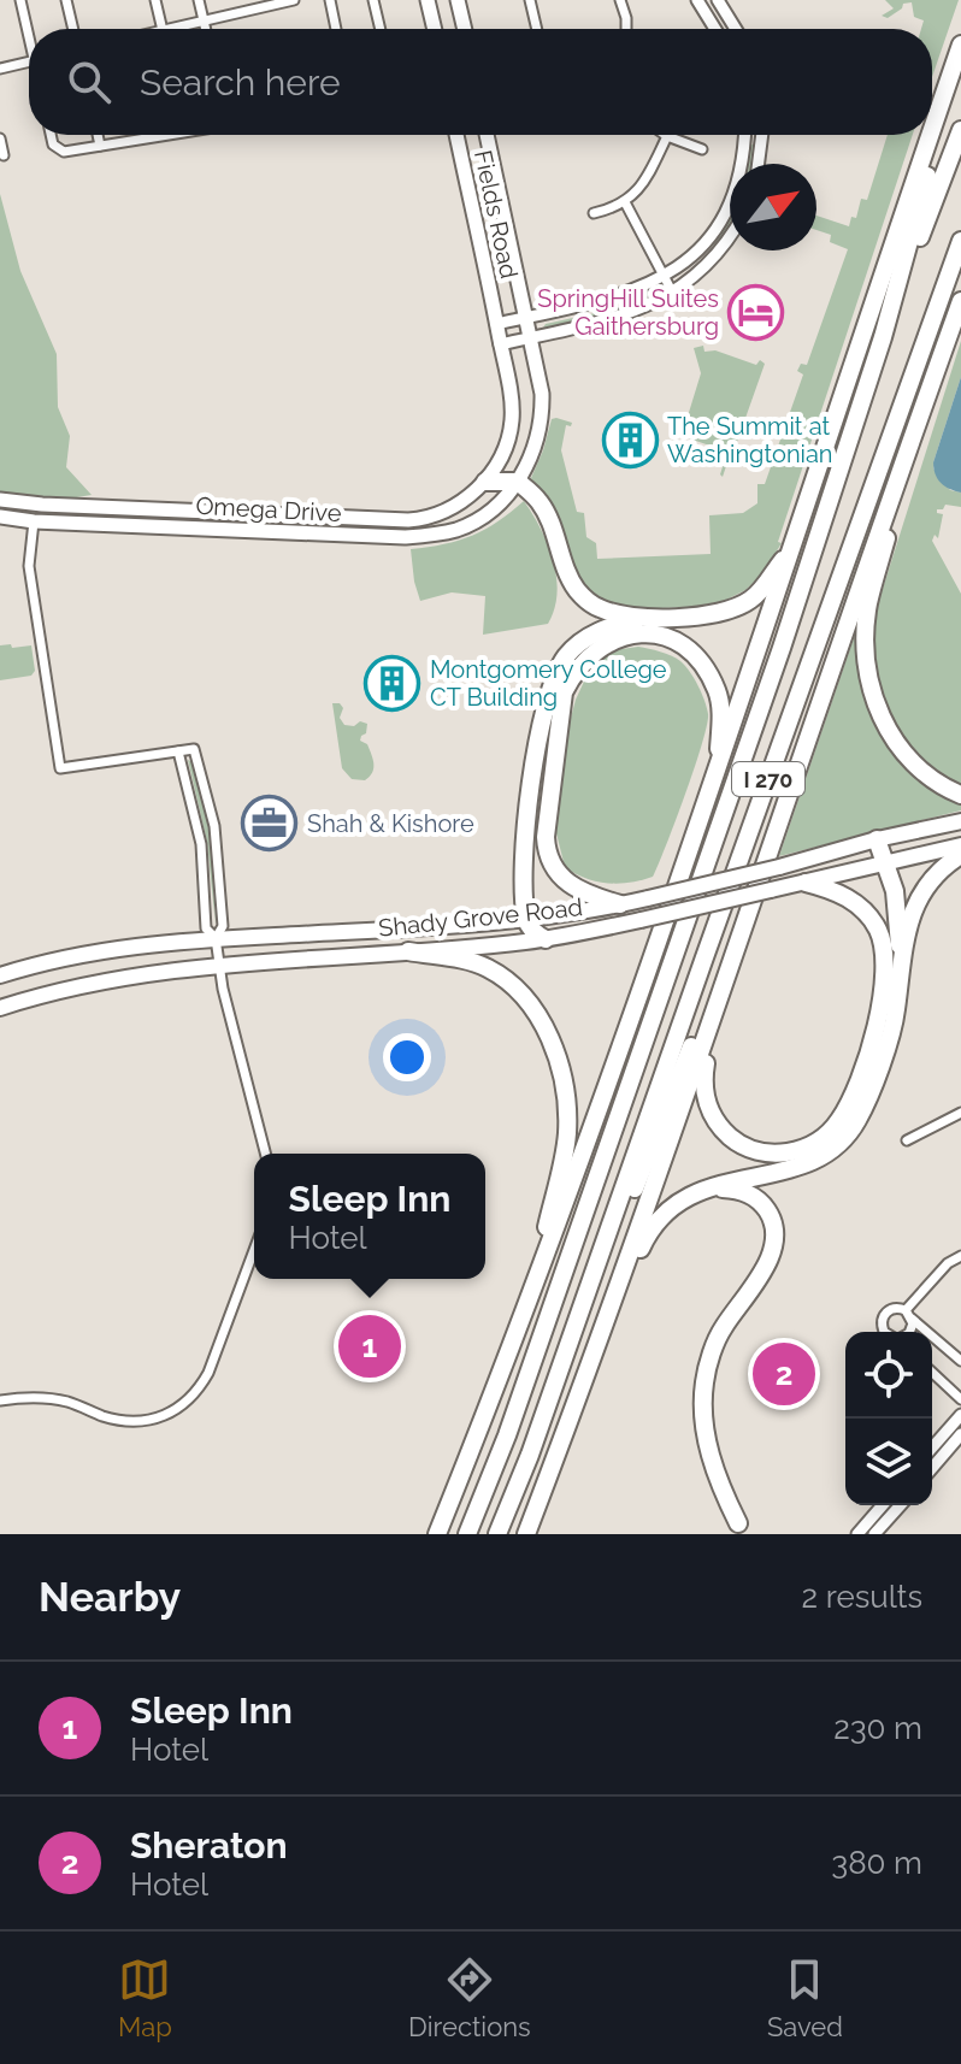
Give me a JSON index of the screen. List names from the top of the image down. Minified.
{"streets":{"highway":["I 270"],"main road":["Fields Road","Omega Drive","Shady Grove Road"]},"crossings":[["Fields Road","Omega Drive"]],"places":{"hotel":["SpringHill Suites Gaithersburg"],"building":["The Summit at Washingtonian","Montgomery College CT Building"],"office":["Shah & Kishore"]},"north":"top right","page":{"search":"Search here","popup":["Sleep Inn","Hotel"],"pins":["1","2"],"heading":["Nearby","2 results"],"list":[{"mark":"1","name":"Sleep Inn","note":"Hotel","value":"230 m"},{"mark":"2","name":"Sheraton","note":"Hotel","value":"380 m"}],"nav":["Map","Directions","Saved"]}}
